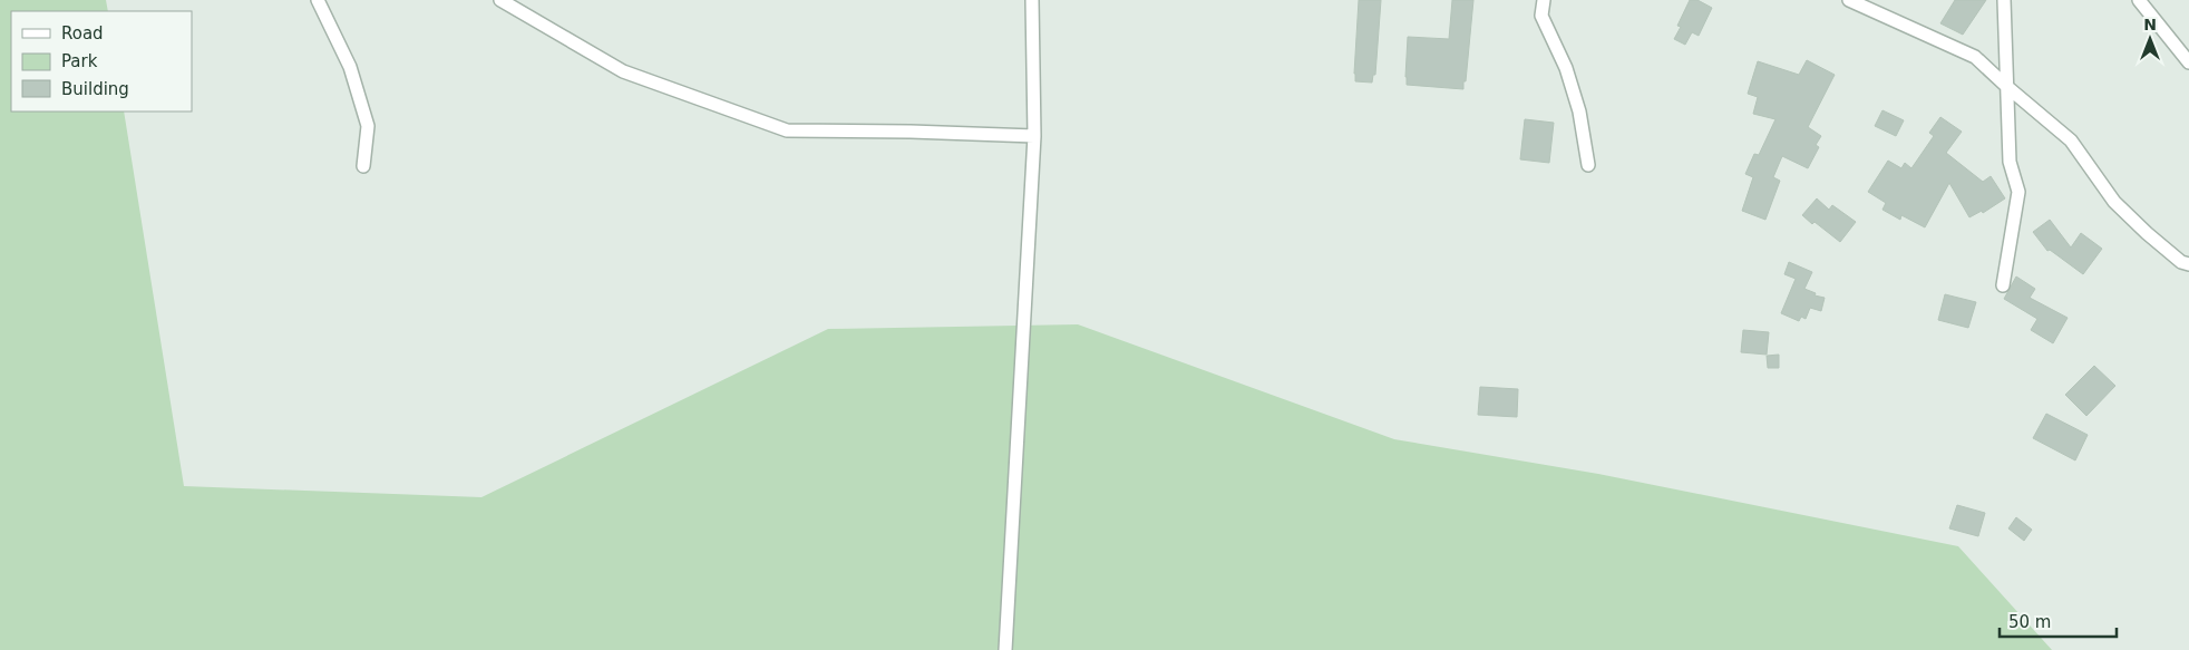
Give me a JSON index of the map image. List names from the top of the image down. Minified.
{"legend":["Road","Park","Building"],"scale_bar":"50 m","north":"top"}
